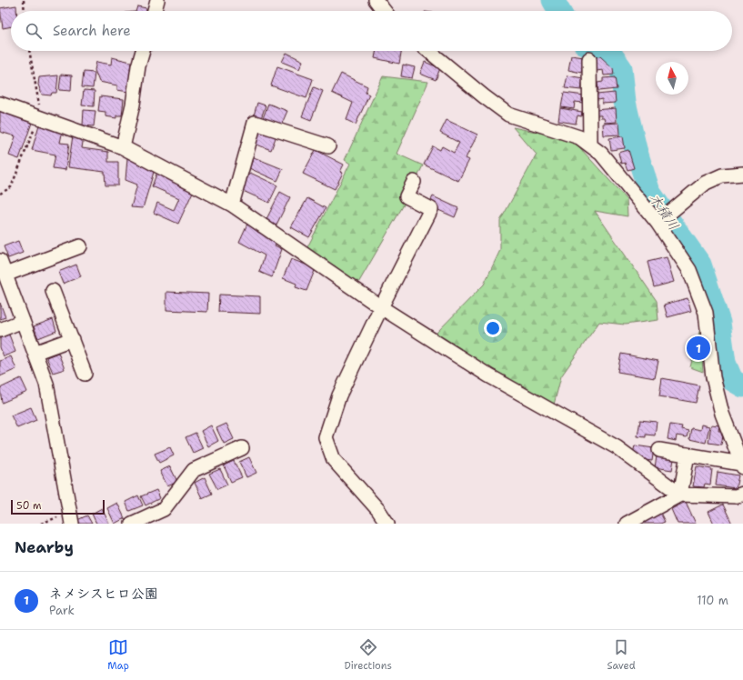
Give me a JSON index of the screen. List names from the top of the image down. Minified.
{"water":["木積川"],"scale_bar":"50 m","north":"top","page":{"search":"Search here","pins":"1","scale":"50 m","heading":"Nearby","list":[{"mark":"1","name":"ネメシスヒロ公園","note":"Park","value":"110 m"}],"nav":["Map","Directions","Saved"]}}
